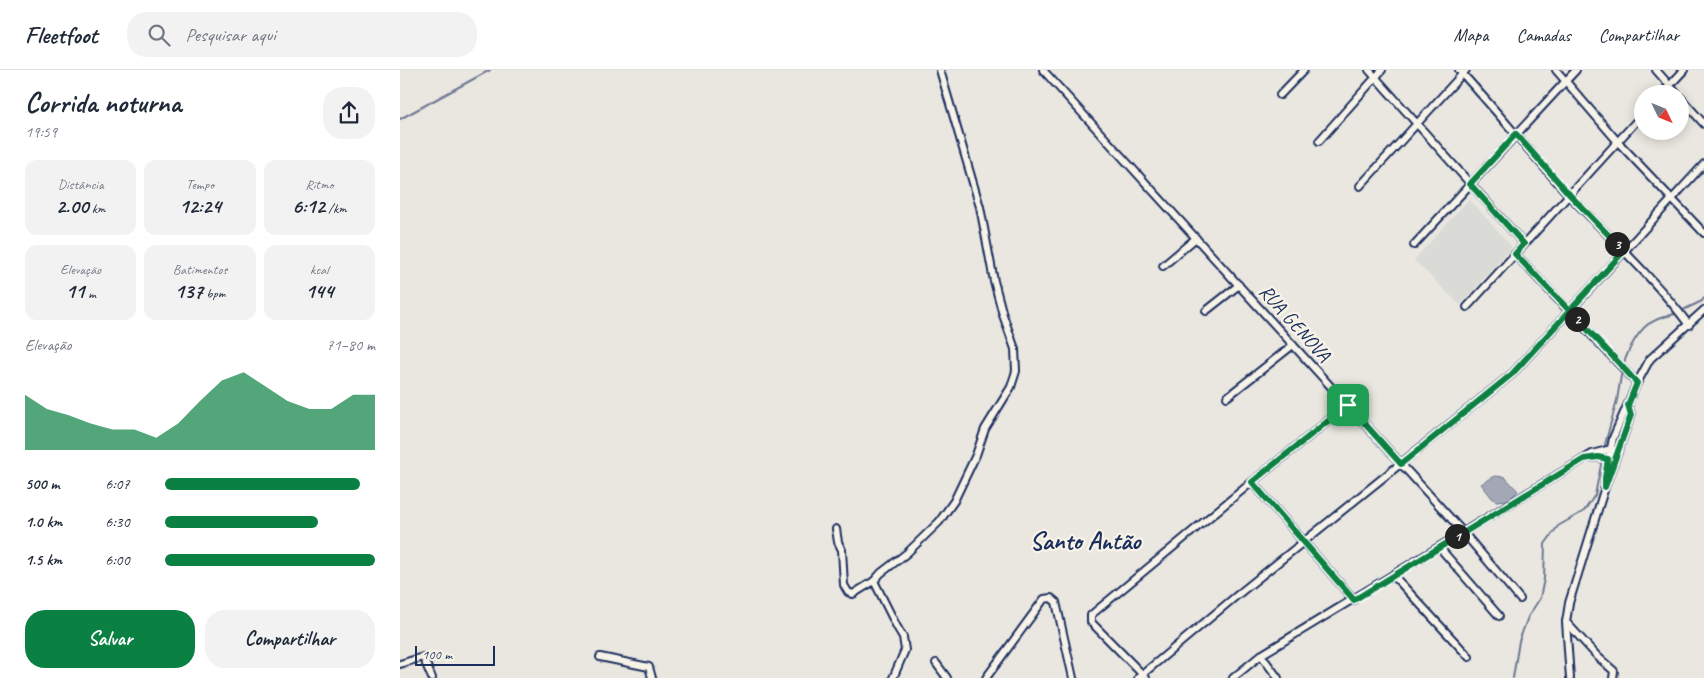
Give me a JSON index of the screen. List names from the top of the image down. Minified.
{"streets":{"street":["RUA GENOVA"]},"districts":["Santo Antão"],"scale_bar":"100 m","north":"bottom right","page":{"header":"Fleetfoot","search":"Pesquisar aqui","nav":["Mapa","Camadas","Compartilhar"],"heading":["Corrida noturna","19:59"],"stats":[["Distância","2.00 km"],["Tempo","12:24"],["Ritmo","6:12 /km"],["Elevação","11 m"],["Batimentos","137 bpm"],["kcal","144"]],"pins":["3","2","1"],"chart":["Elevação","71–80 m"],"list":[{"name":"500 m","note":"6:07"},{"name":"1.0 km","note":"6:30"},{"name":"1.5 km","note":"6:00"}],"buttons":["Salvar","Compartilhar"],"scale":"100 m"}}
